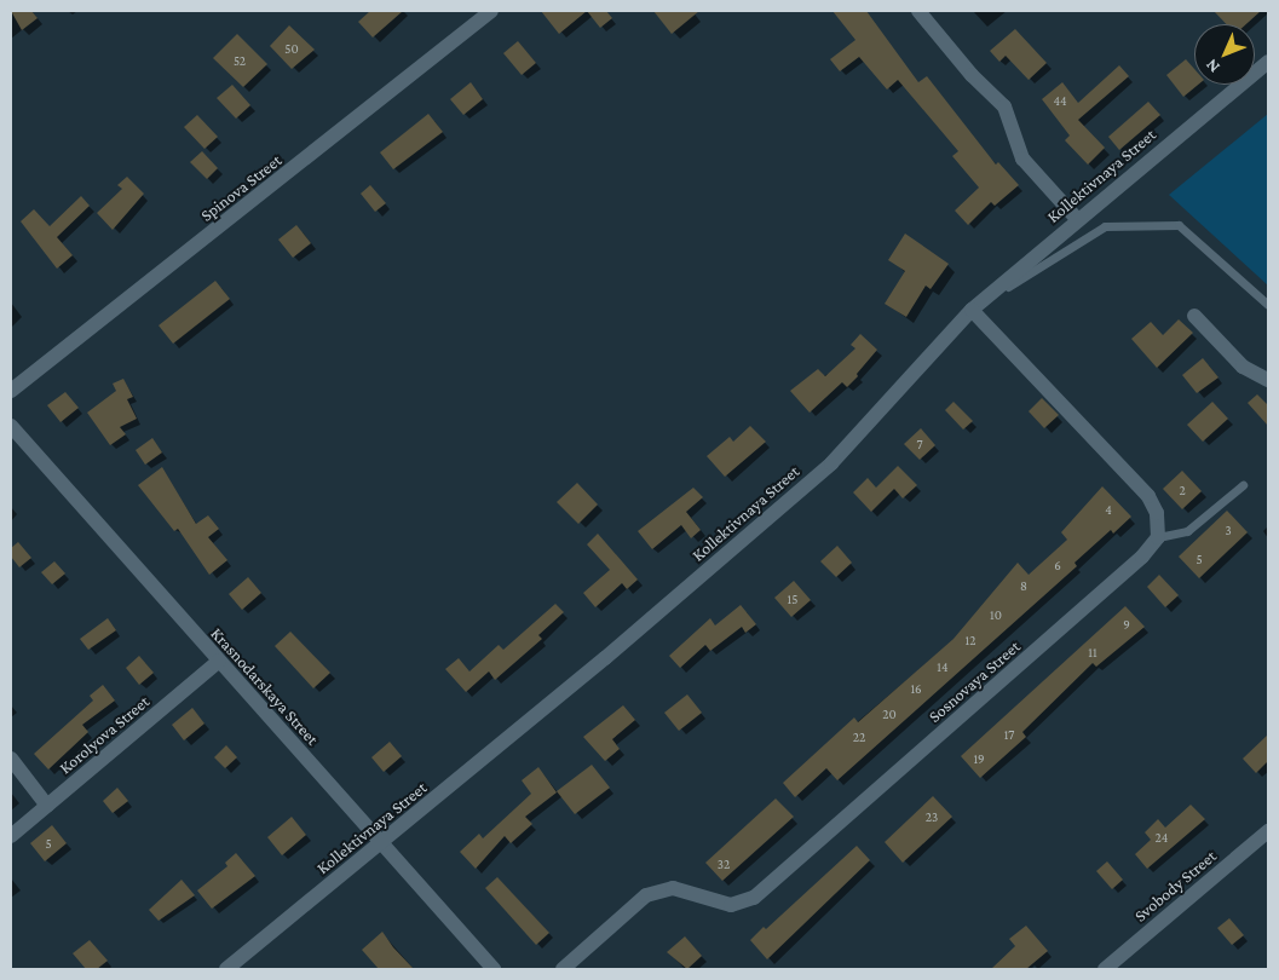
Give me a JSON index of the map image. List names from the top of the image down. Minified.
{"streets":{"street":["Kollektivnaya Street","Spinova Street","Sosnovaya Street","Krasnodarskaya Street","Korolyova Street","Svobody Street"]},"crossings":[["Kollektivnaya Street","Krasnodarskaya Street"],["Krasnodarskaya Street","Korolyova Street"]],"house_numbers":["50","52","44","7","2","4","3","5","6","8","15","10","9","12","11","14","16","20","17","22","19","23","24","5","32"],"north":"bottom left"}
